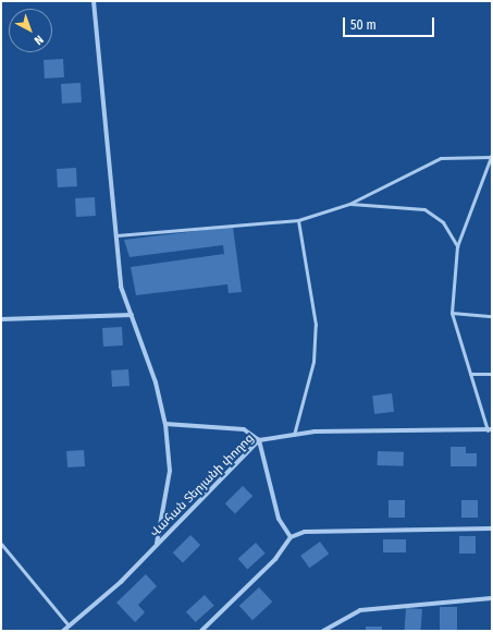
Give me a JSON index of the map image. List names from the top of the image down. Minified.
{"streets":{"street":["Վահան Տերյանի փողոց"]},"scale_bar":"50 m","north":"bottom right"}
